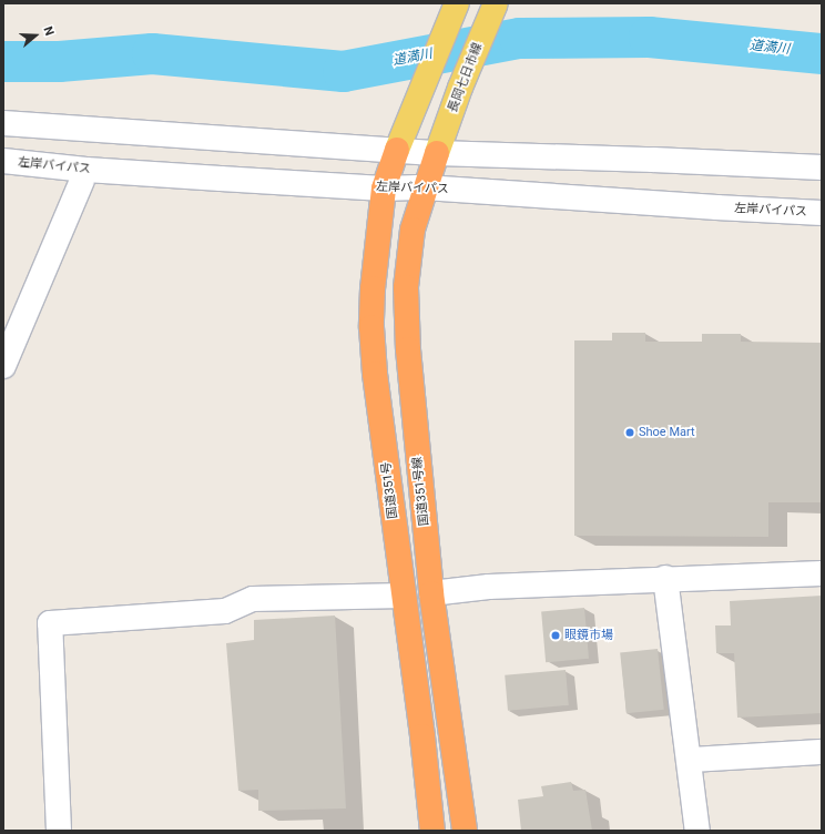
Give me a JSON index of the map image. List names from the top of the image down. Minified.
{"streets":{"highway":["国道351号","国道351号線"],"main road":["長岡七日市線"],"street":["左岸バイパス"]},"crossings":[["長岡七日市線","国道351号線"],["左岸バイパス","国道351号"],["左岸バイパス","国道351号線"]],"water":["道満川"],"places":["Shoe Mart","眼鏡市場"],"north":"right"}
